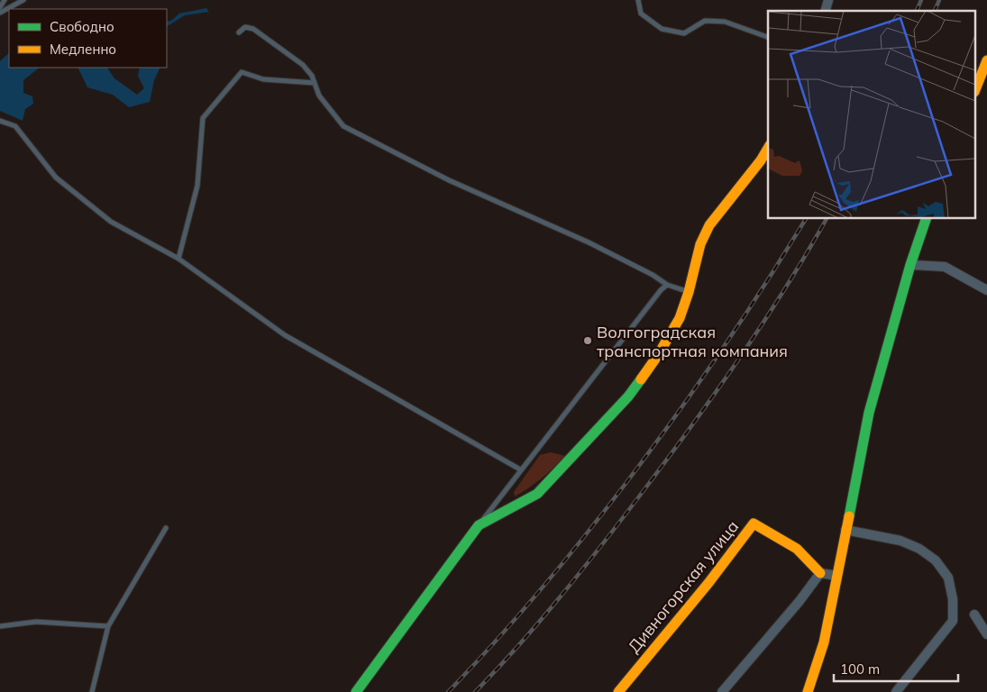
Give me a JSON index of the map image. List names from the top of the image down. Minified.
{"streets":{"street":["Дивногорская улица"]},"places":["Волгоградская транспортная компания"],"legend":["Свободно","Медленно"],"scale_bar":"100 m"}
